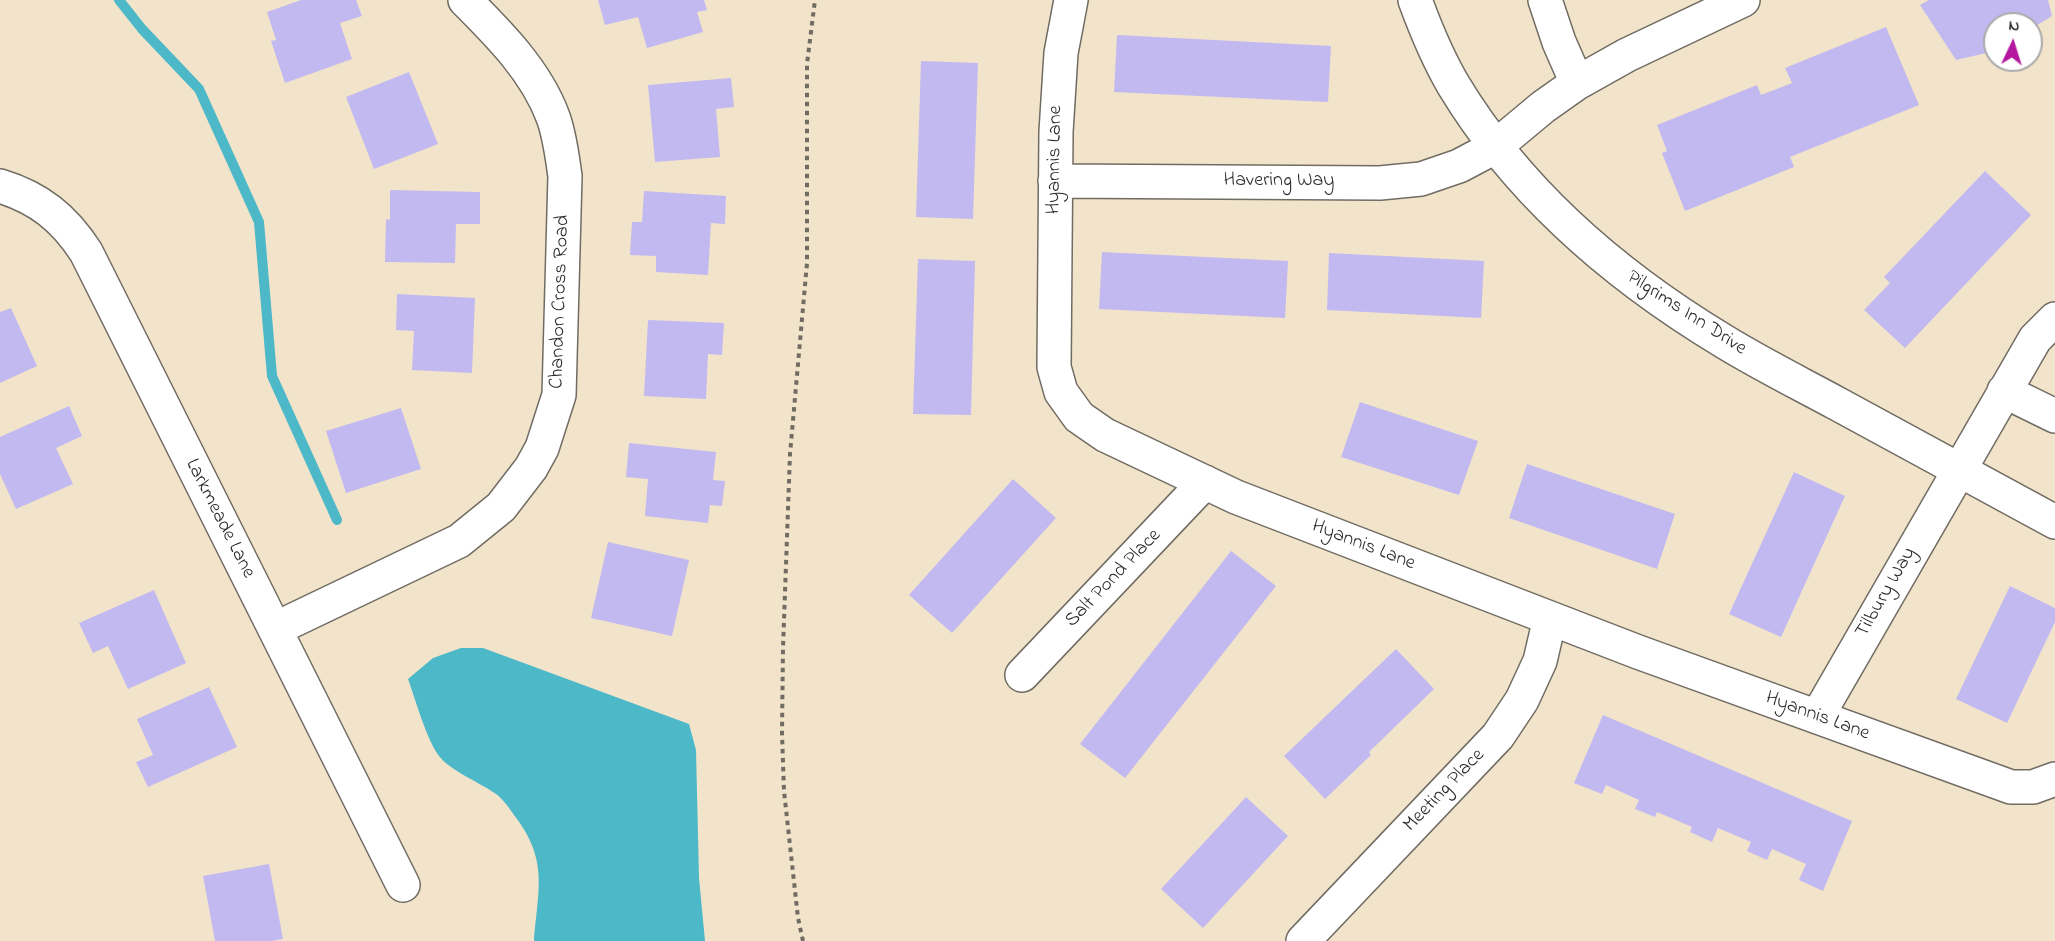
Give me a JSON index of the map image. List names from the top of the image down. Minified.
{"streets":{"street":["Hyannis Lane","Havering Way","Chandon Cross Road","Pilgrims Inn Drive","Larkmeade Lane","Salt Pond Place","Tilbury Way","Meeting Place"]},"crossings":[["Hyannis Lane","Havering Way"],["Hyannis Lane","Salt Pond Place"],["Hyannis Lane","Tilbury Way"],["Hyannis Lane","Meeting Place"],["Havering Way","Pilgrims Inn Drive"],["Chandon Cross Road","Larkmeade Lane"],["Pilgrims Inn Drive","Tilbury Way"]],"north":"top"}
